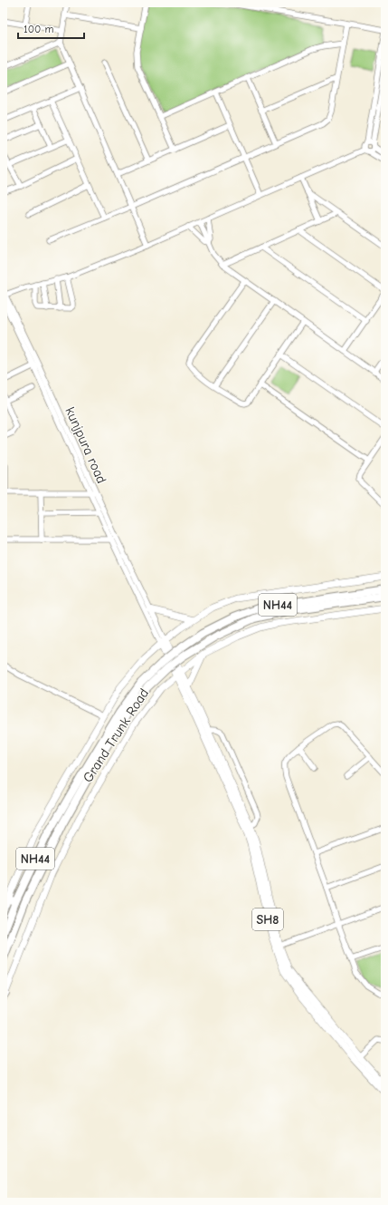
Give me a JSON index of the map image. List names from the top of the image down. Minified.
{"streets":{"highway":["NH44","Grand Trunk Road"],"main road":["SH8"],"street":["kunjpura road"]},"crossings":[["kunjpura road","Grand Trunk Road"],["kunjpura road","SH8"],["NH44","Grand Trunk Road"],["Grand Trunk Road","SH8"]],"scale_bar":"100 m"}
